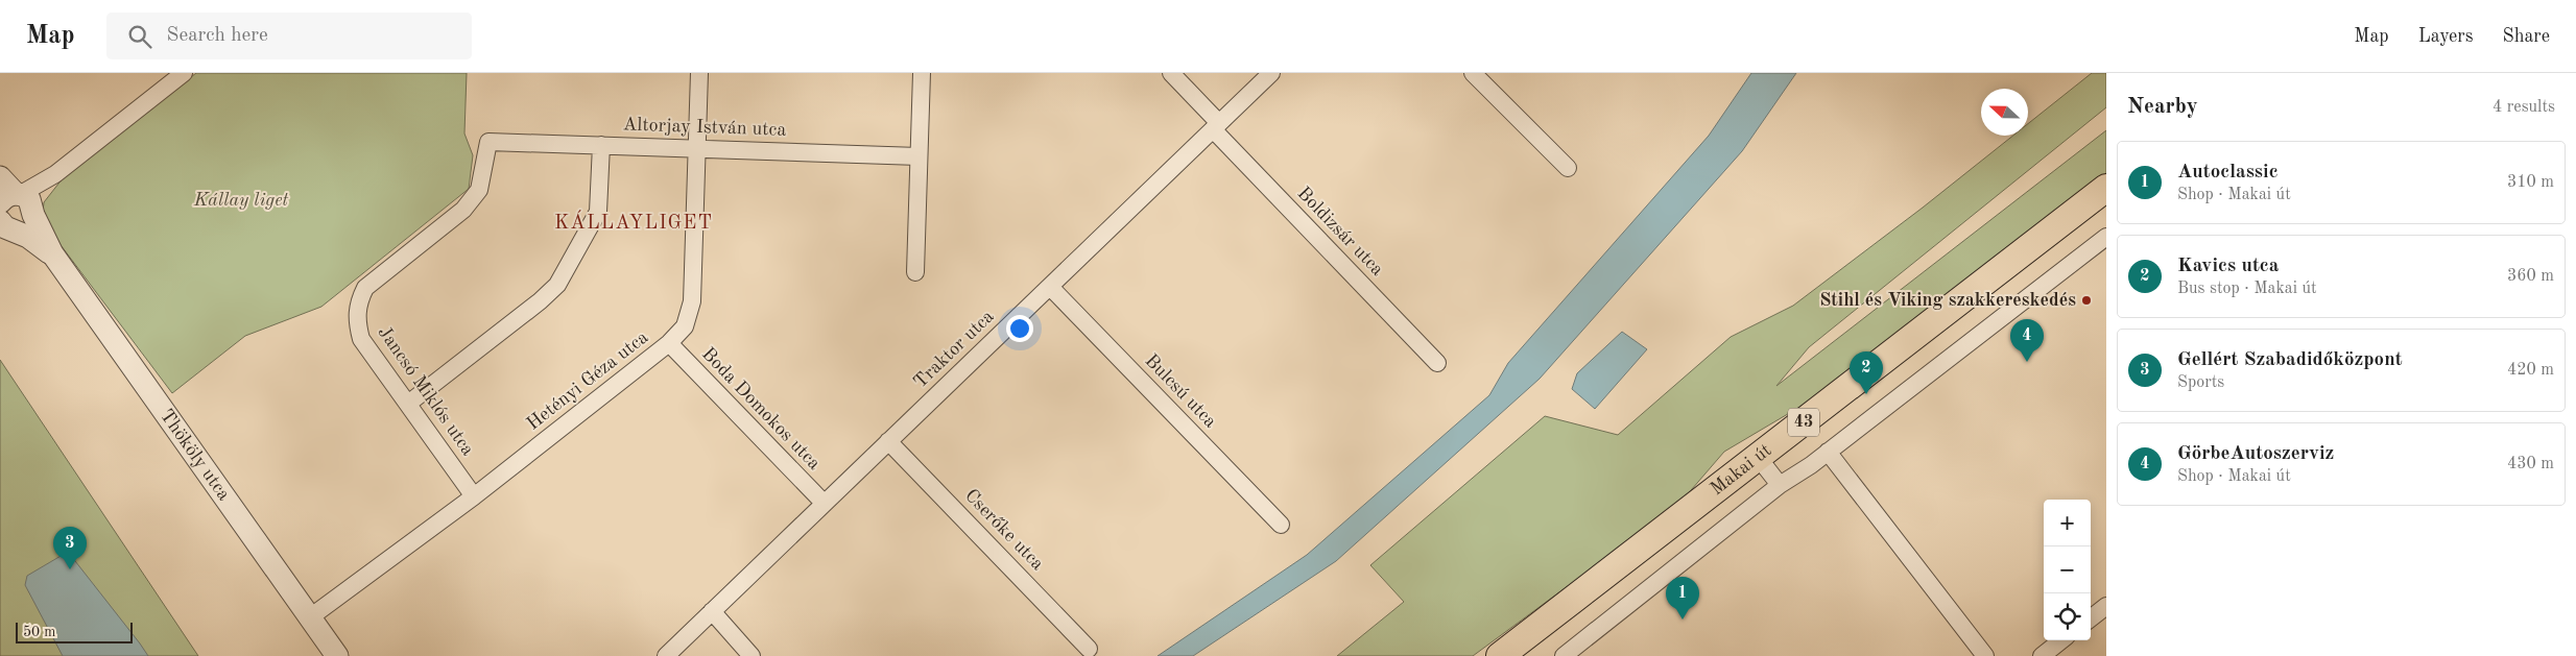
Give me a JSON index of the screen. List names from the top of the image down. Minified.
{"streets":{"main road":["43","Makai út"],"street":["Altorjay István utca","Boldizsár utca","Traktor utca","Hetényi Géza utca","Jancsó Miklós utca","Bulcsú utca","Boda Domokos utca","Thököly utca","Cserőke utca"]},"crossings":[["Altorjay István utca","Hetényi Géza utca"],["Altorjay István utca","Jancsó Miklós utca"],["Boldizsár utca","Traktor utca"],["Traktor utca","Bulcsú utca"],["Traktor utca","Boda Domokos utca"],["Traktor utca","Cserőke utca"],["Hetényi Géza utca","Jancsó Miklós utca"],["Hetényi Géza utca","Boda Domokos utca"],["Hetényi Géza utca","Thököly utca"]],"districts":["KÁLLAYLIGET"],"parks":["Kállay liget"],"places":["Stihl és Viking szakkereskedés"],"scale_bar":"50 m","north":"left","page":{"header":"Map","search":"Search here","nav":["Map","Layers","Share"],"heading":["Nearby","4 results"],"list":[{"mark":"1","name":"Autoclassic","note":"Shop · Makai út","value":"310 m"},{"mark":"2","name":"Kavics utca","note":"Bus stop · Makai út","value":"360 m"},{"mark":"3","name":"Gellért Szabadidőközpont","note":"Sports","value":"420 m"},{"mark":"4","name":"GörbeAutoszerviz","note":"Shop · Makai út","value":"430 m"}],"pins":["4","2","3","1"],"map_buttons":["+","−"],"scale":"50 m"}}
